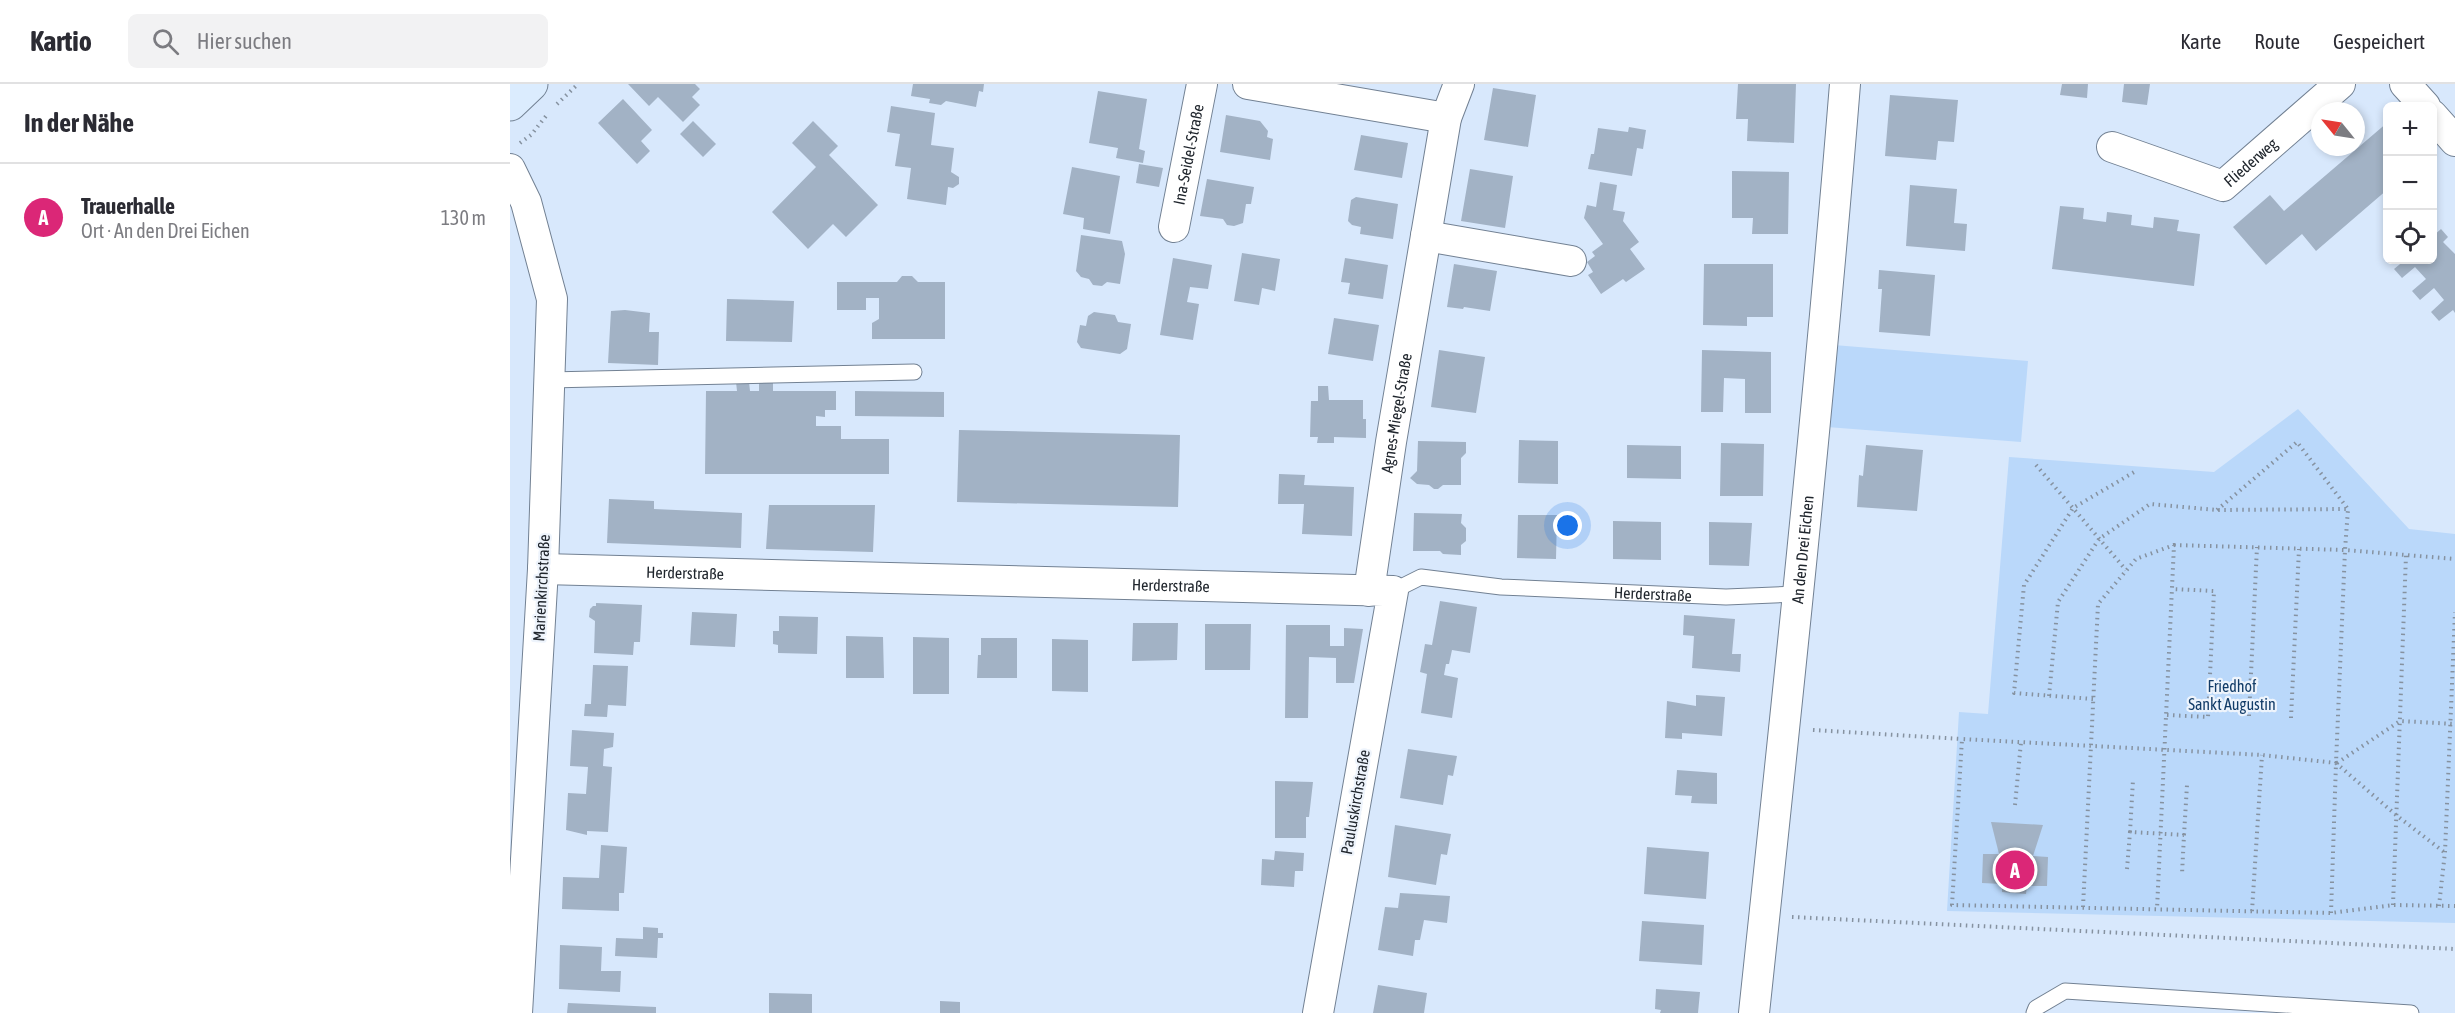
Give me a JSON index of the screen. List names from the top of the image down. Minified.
{"streets":{"street":["Ina-Seidel-Straße","Fliederweg","Agnes-Miegel-Straße","An den Drei Eichen","Herderstraße","Marienkirchstraße","Pauluskirchstraße"]},"crossings":[["Agnes-Miegel-Straße","Herderstraße"],["Agnes-Miegel-Straße","Pauluskirchstraße"],["An den Drei Eichen","Herderstraße"],["Herderstraße","Marienkirchstraße"],["Herderstraße","Pauluskirchstraße"]],"parks":["Friedhof Sankt Augustin"],"north":"top left","page":{"header":"Kartio","search":"Hier suchen","nav":["Karte","Route","Gespeichert"],"heading":"In der Nähe","map_buttons":["+","−"],"list":[{"mark":"A","name":"Trauerhalle","note":"Ort · An den Drei Eichen","value":"130 m"}],"pins":"A"}}
